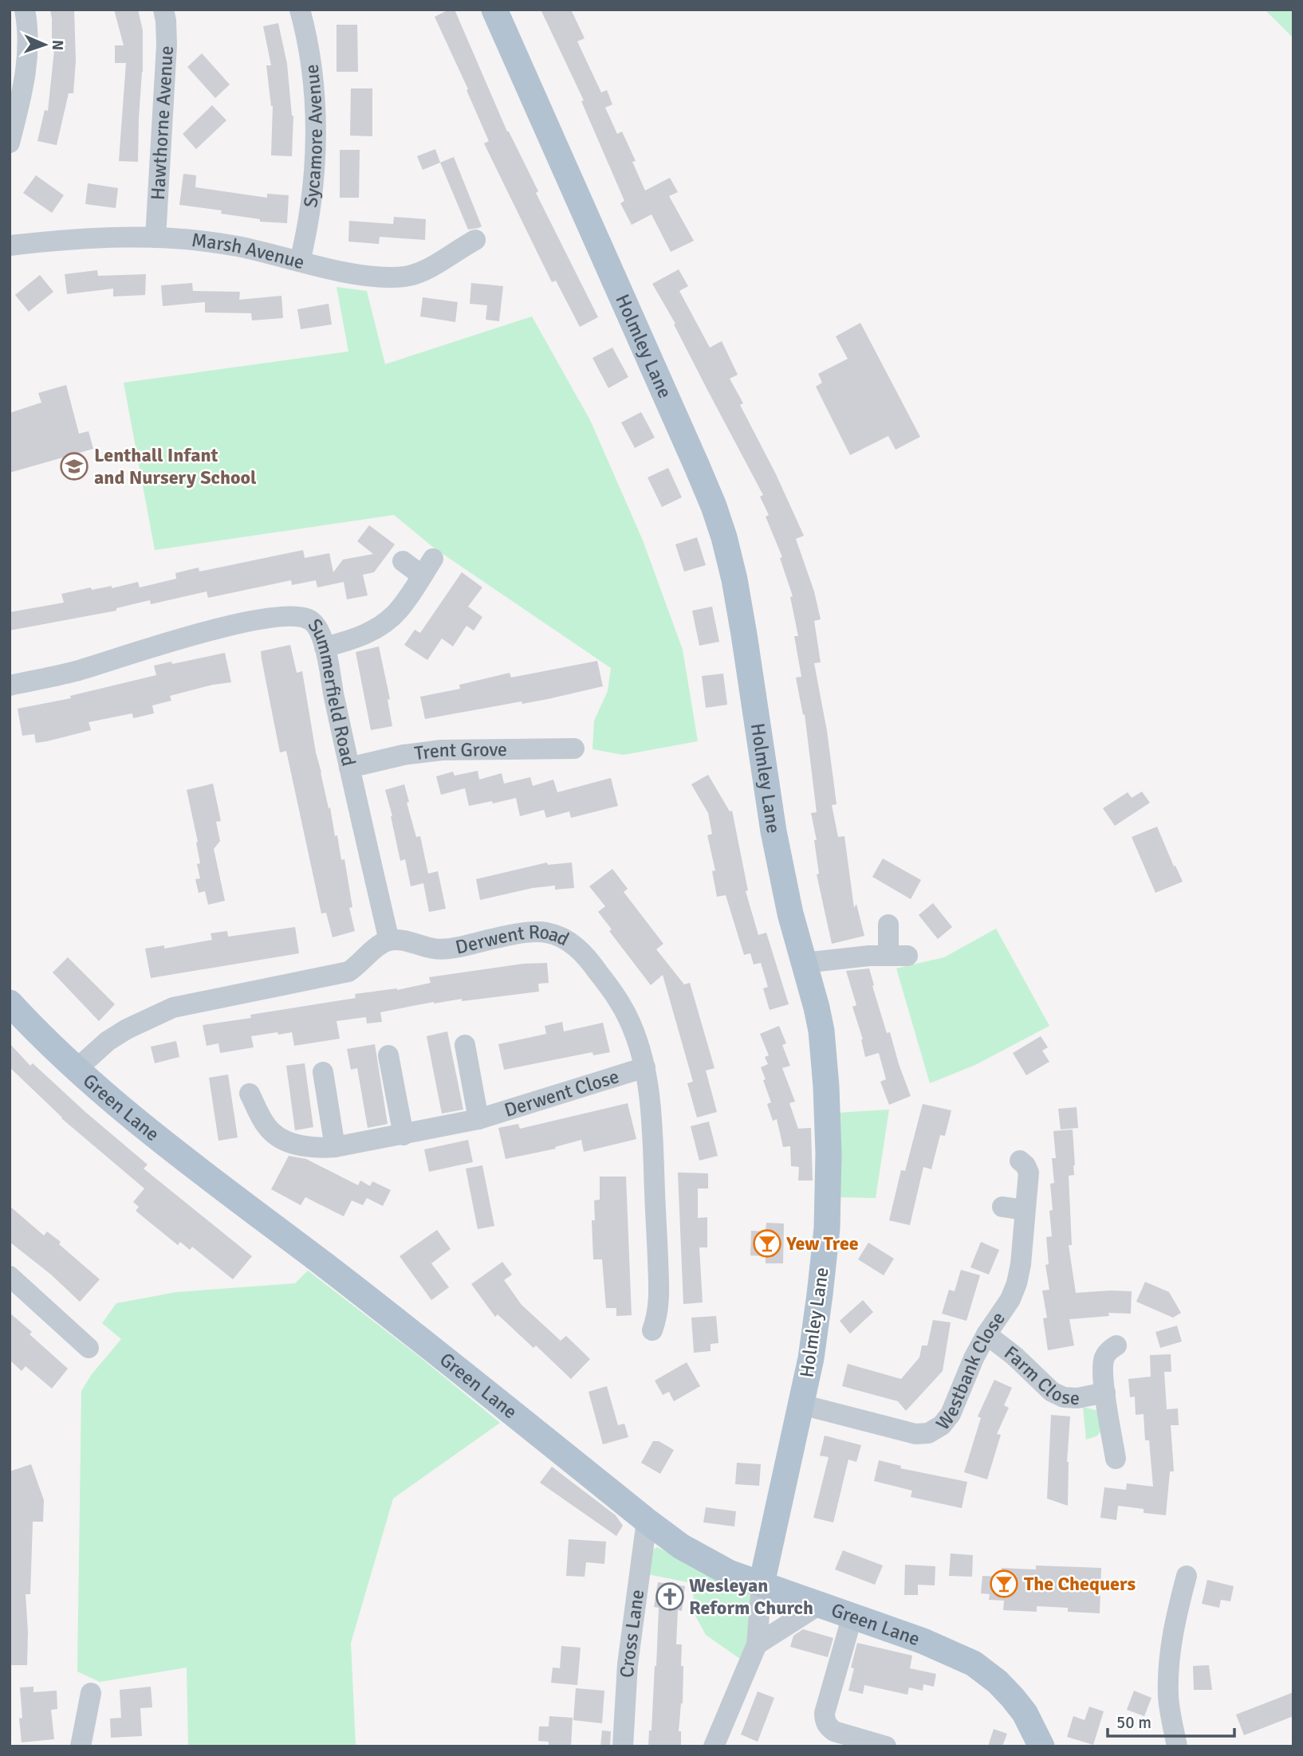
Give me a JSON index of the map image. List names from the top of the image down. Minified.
{"streets":{"main road":["Holmley Lane","Green Lane"],"street":["Hawthorne Avenue","Sycamore Avenue","Marsh Avenue","Summerfield Road","Trent Grove","Derwent Road","Derwent Close","Westbank Close","Farm Close","Cross Lane"]},"crossings":[["Hawthorne Avenue","Marsh Avenue"],["Sycamore Avenue","Marsh Avenue"],["Holmley Lane","Green Lane"],["Holmley Lane","Westbank Close"],["Summerfield Road","Trent Grove"],["Summerfield Road","Derwent Road"],["Derwent Road","Derwent Close"],["Green Lane","Cross Lane"],["Westbank Close","Farm Close"]],"places":{"school or university":["Lenthall Infant and Nursery School"],"bar":["Yew Tree","The Chequers"],"church":["Wesleyan Reform Church"]},"scale_bar":"50 m","north":"right"}
